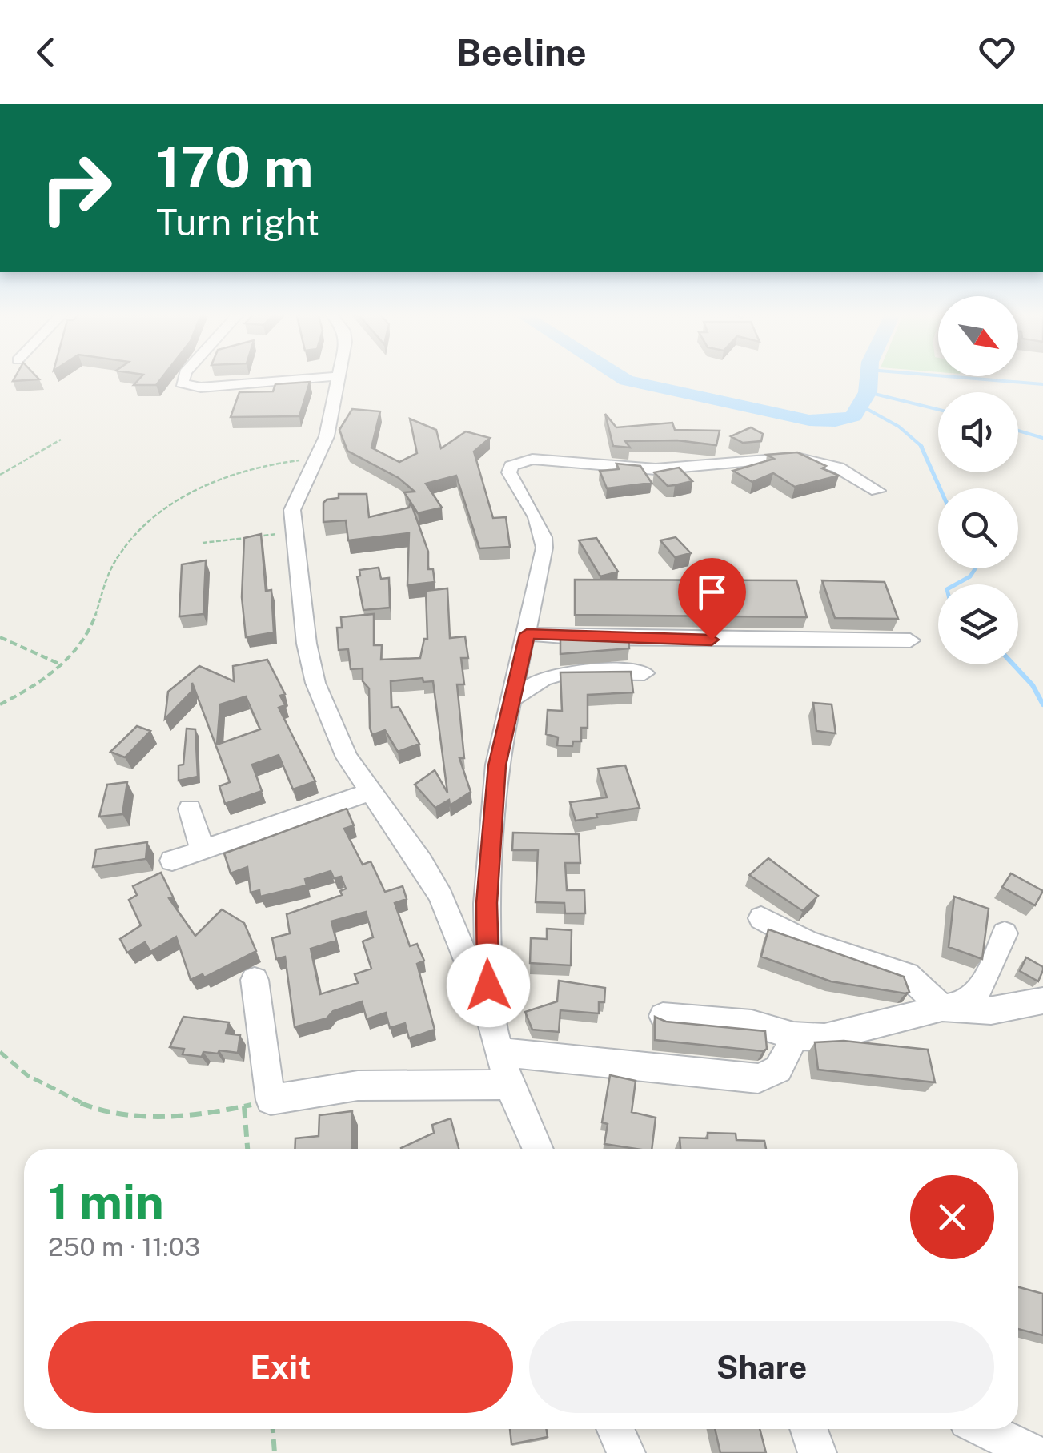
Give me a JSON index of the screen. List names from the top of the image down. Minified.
{"north":"bottom right","page":{"header":"Beeline","turn":["170 m","Turn right"],"heading":["1 min","250 m · 11:03"],"buttons":["Exit","Share"]}}
